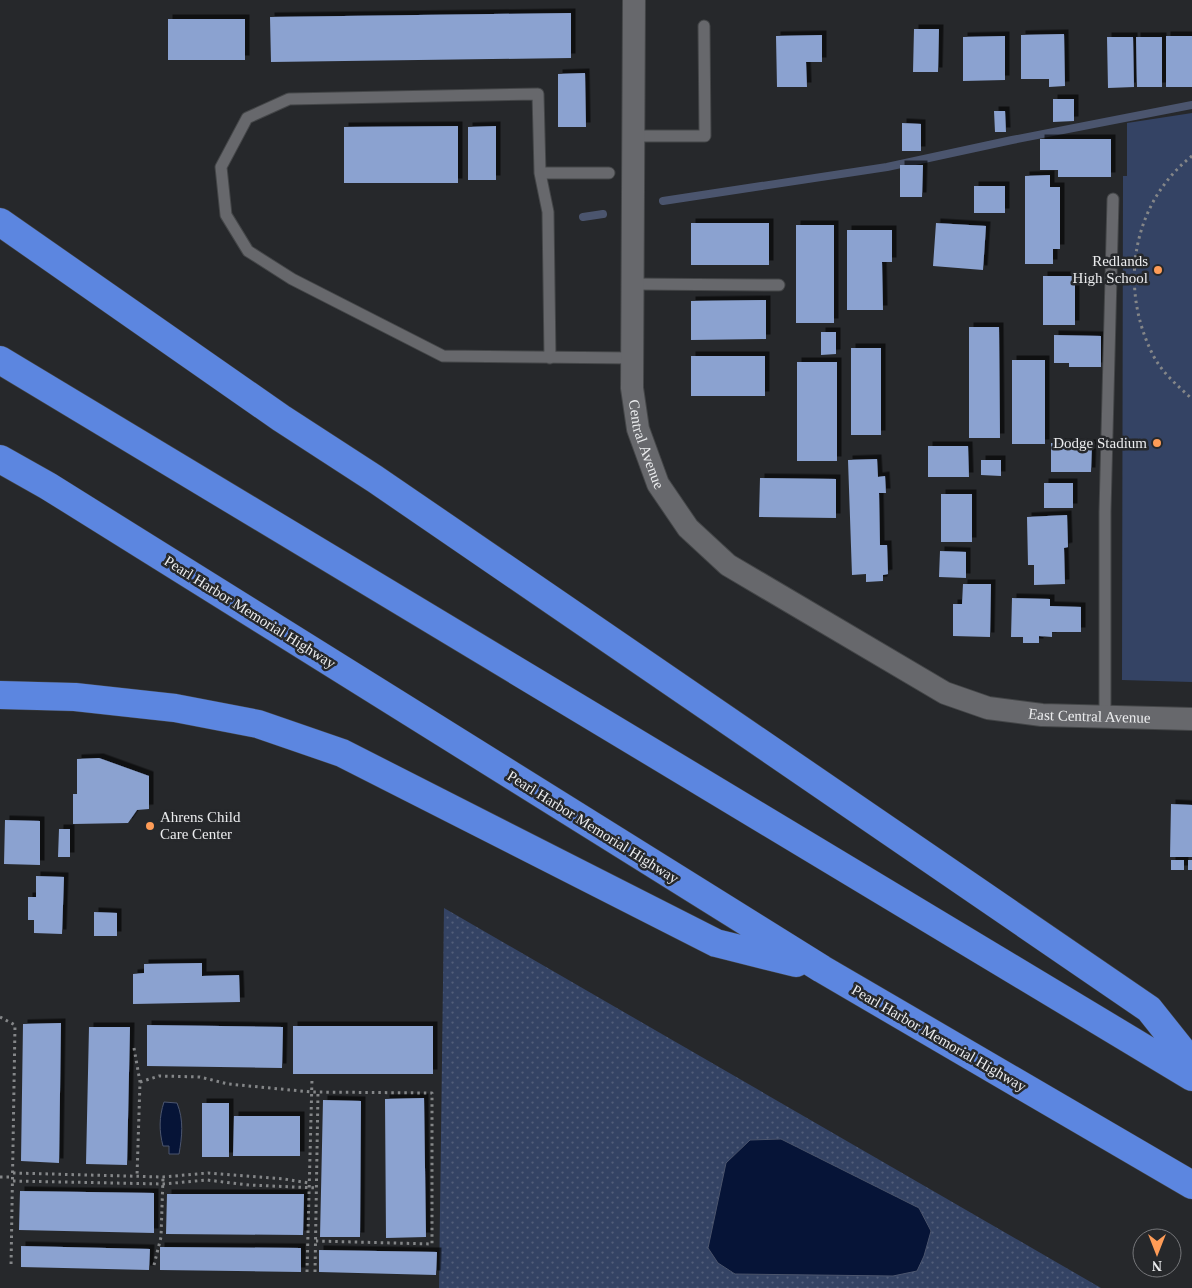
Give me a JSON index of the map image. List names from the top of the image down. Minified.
{"streets":{"highway":["Pearl Harbor Memorial Highway"],"street":["Central Avenue","East Central Avenue"]},"crossings":[["Central Avenue","East Central Avenue"]],"places":["Redlands High School","Dodge Stadium","Ahrens Child Care Center"],"north":"bottom"}
